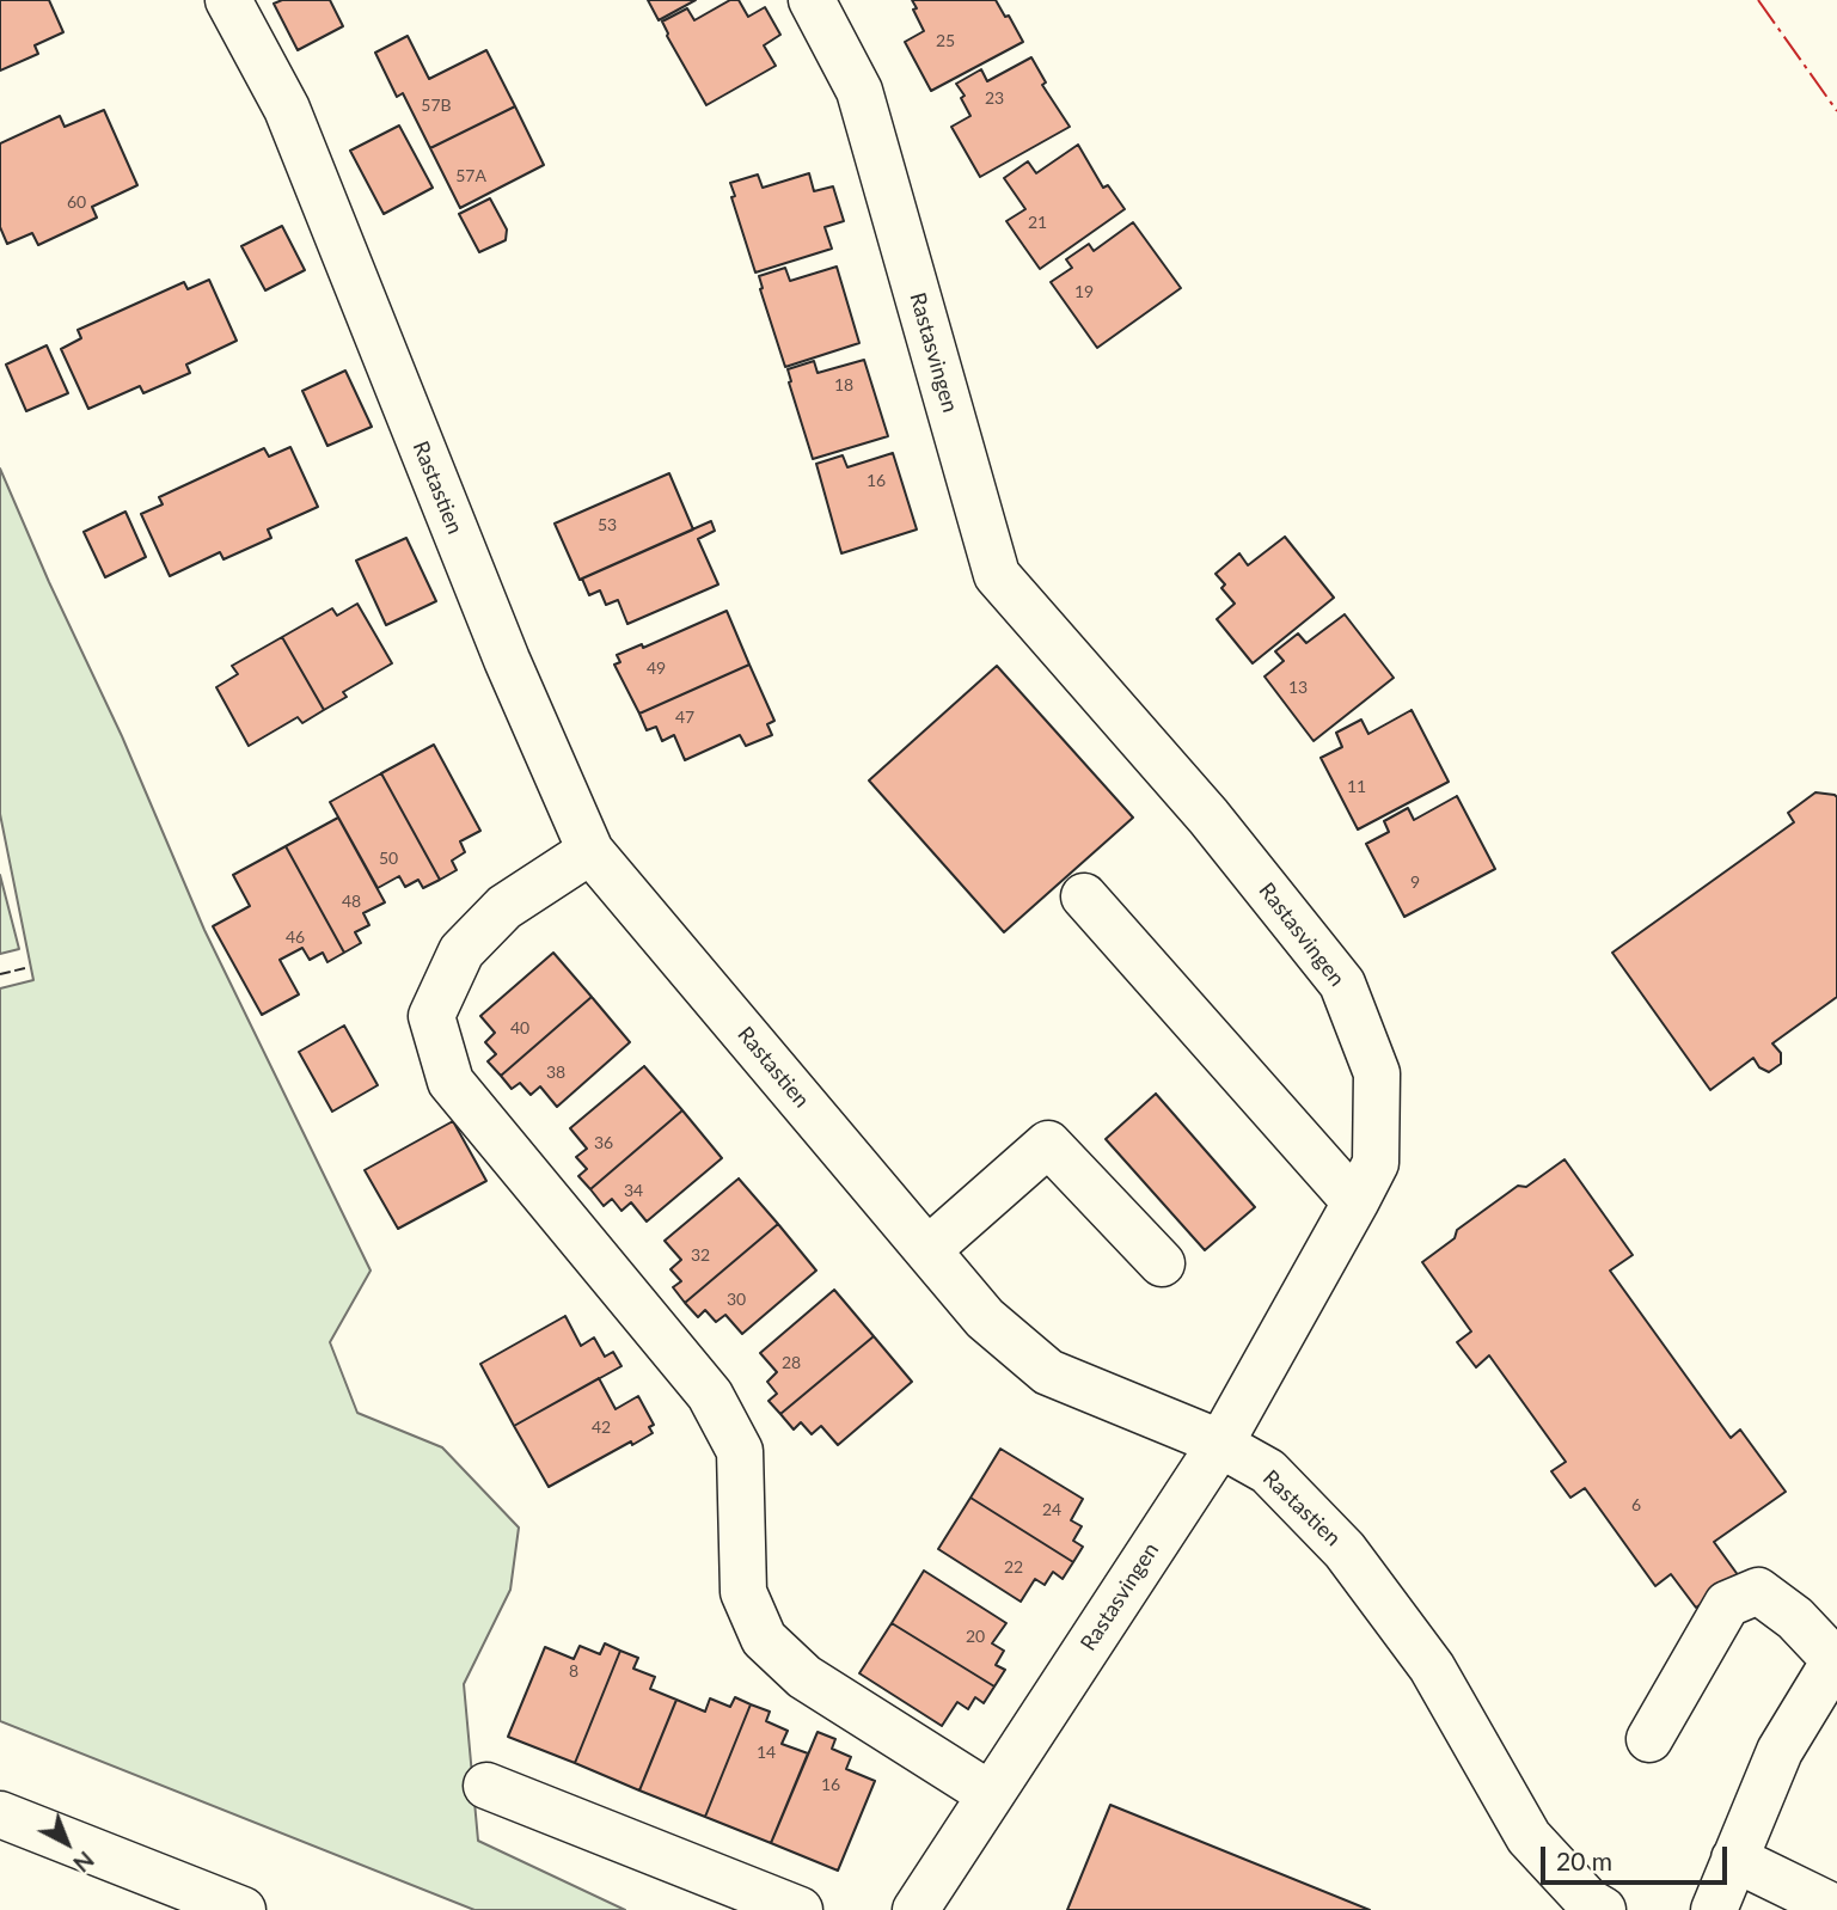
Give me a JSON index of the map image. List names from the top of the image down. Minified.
{"streets":{"street":["Rastasvingen","Rastastien"]},"crossings":[["Rastasvingen","Rastastien"]],"house_numbers":["25","23","57B","57A","60","21","19","18","16","53","49","13","47","11","50","9","48","46","40","38","36","34","32","30","28","42","6","24","22","20","8","14","16"],"scale_bar":"20 m","north":"bottom right"}
